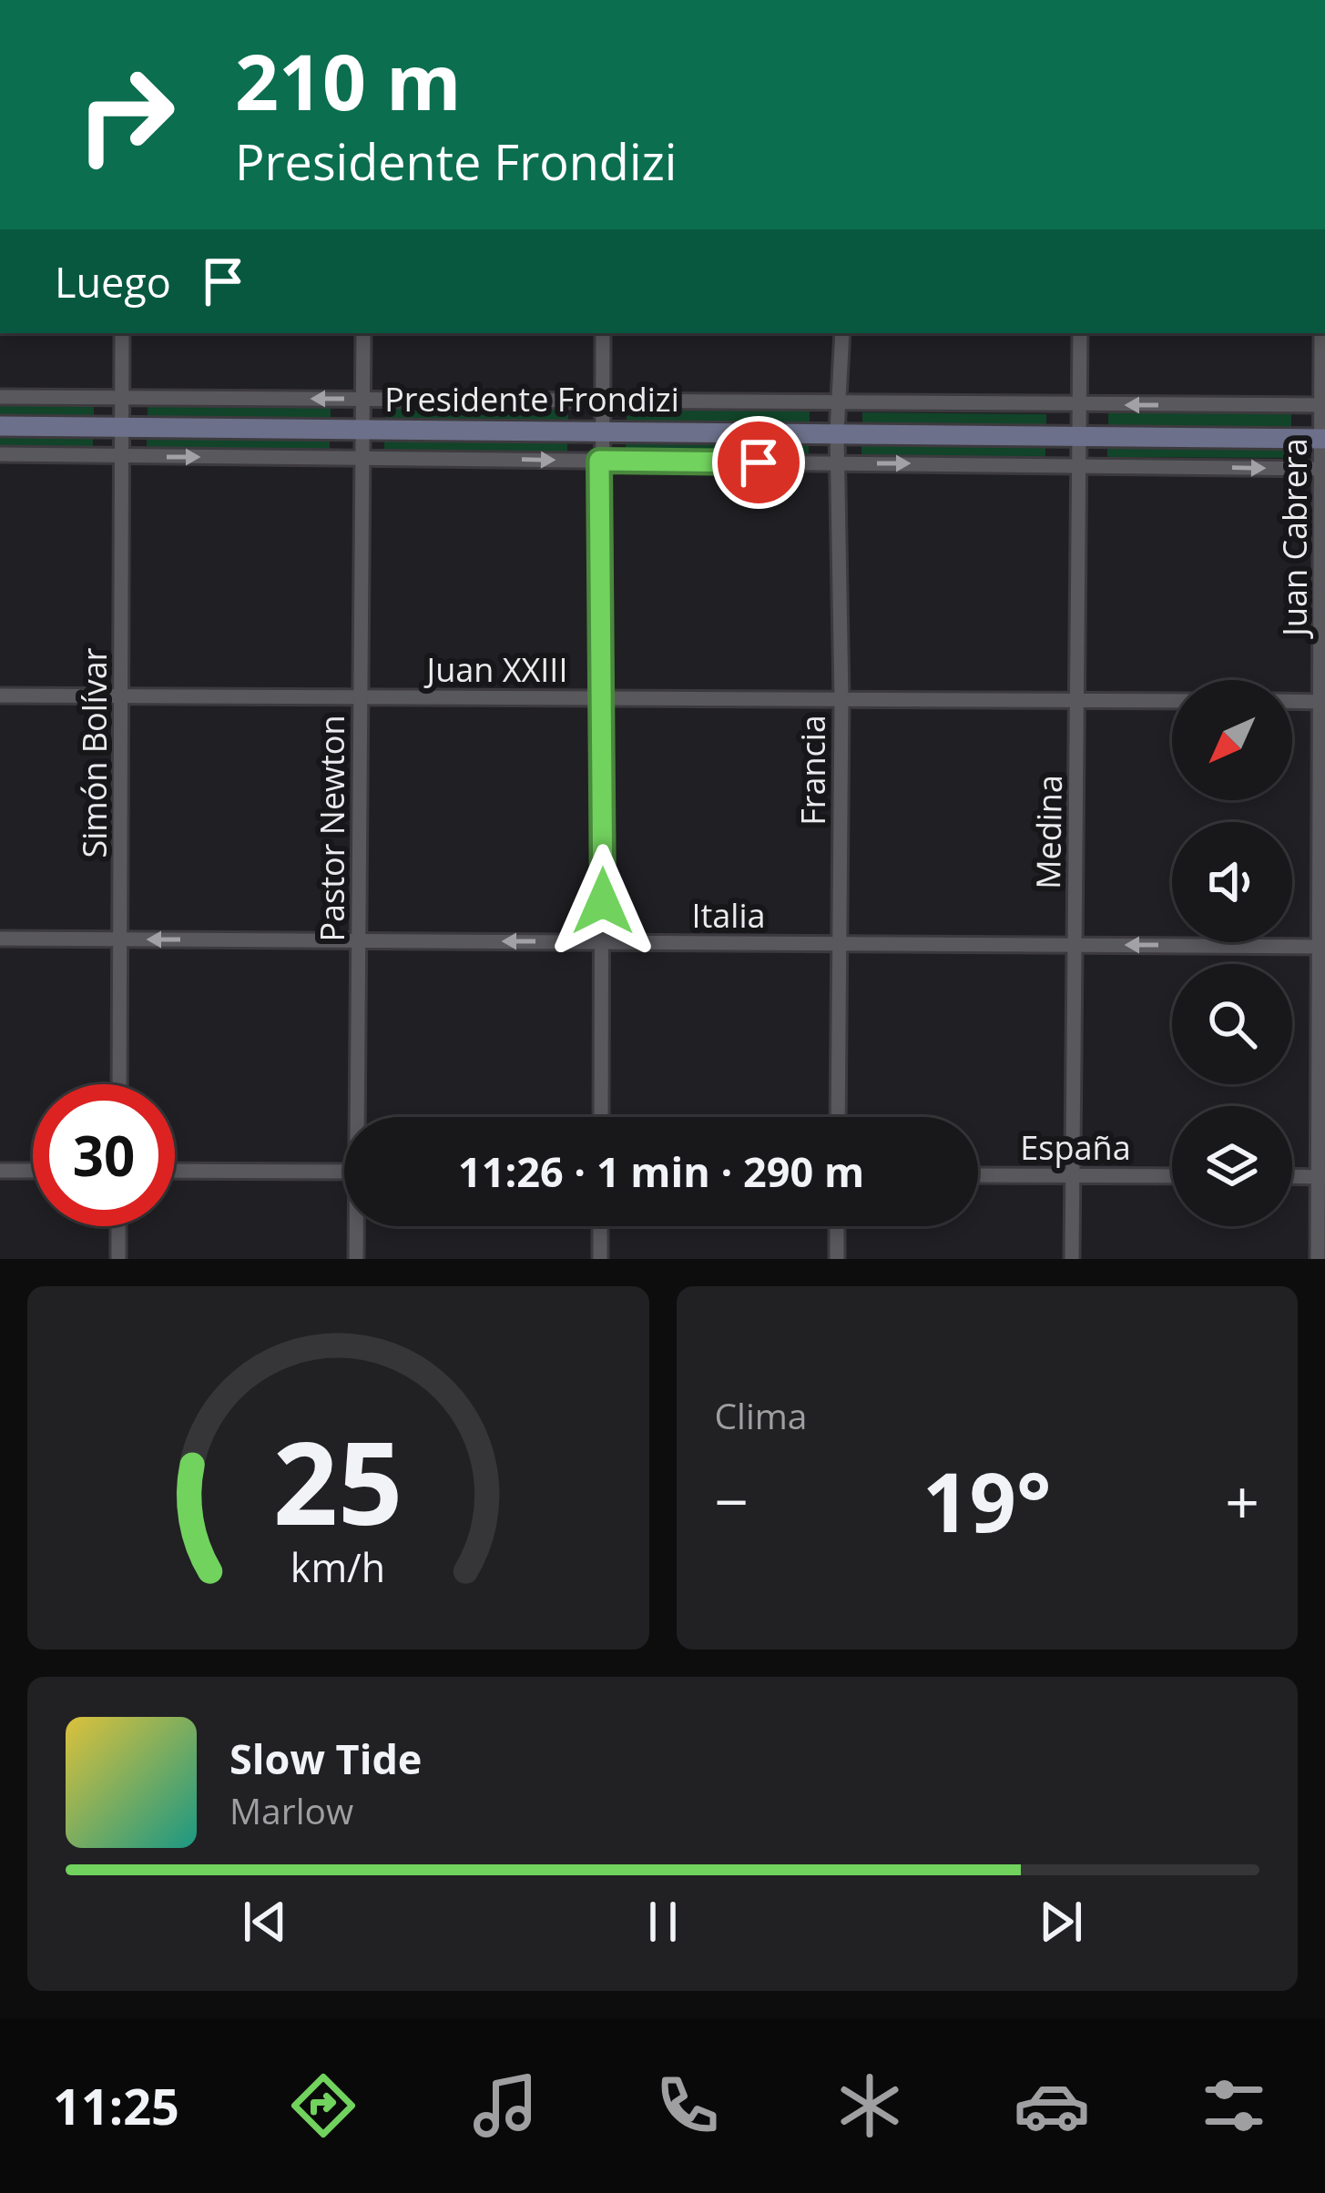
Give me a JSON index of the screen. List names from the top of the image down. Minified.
{"streets":{"main road":["Presidente Frondizi"],"street":["Juan Cabrera","Juan XXIII","Simón Bolívar","Francia","Pastor Newton","Medina","Italia","España"]},"crossings":[["Presidente Frondizi","Juan Cabrera"],["Presidente Frondizi","Simón Bolívar"],["Presidente Frondizi","Francia"],["Presidente Frondizi","Pastor Newton"],["Presidente Frondizi","Medina"],["Juan Cabrera","Italia"],["Juan XXIII","Simón Bolívar"],["Juan XXIII","Francia"],["Juan XXIII","Pastor Newton"],["Juan XXIII","Medina"],["Simón Bolívar","Italia"],["Francia","Italia"],["Pastor Newton","Italia"],["Medina","Italia"],["Medina","España"]],"one_way":["Italia"],"north":"bottom left","page":{"turn":["210 m","Presidente Frondizi"],"then":"Luego","limit":"30","trip":"11:26 · 1 min · 290 m","tile":"Clima","heat":["−","19°","+"],"song":["Slow Tide","Marlow"],"tabs":"11:25","gauge":["25","km/h"]}}
